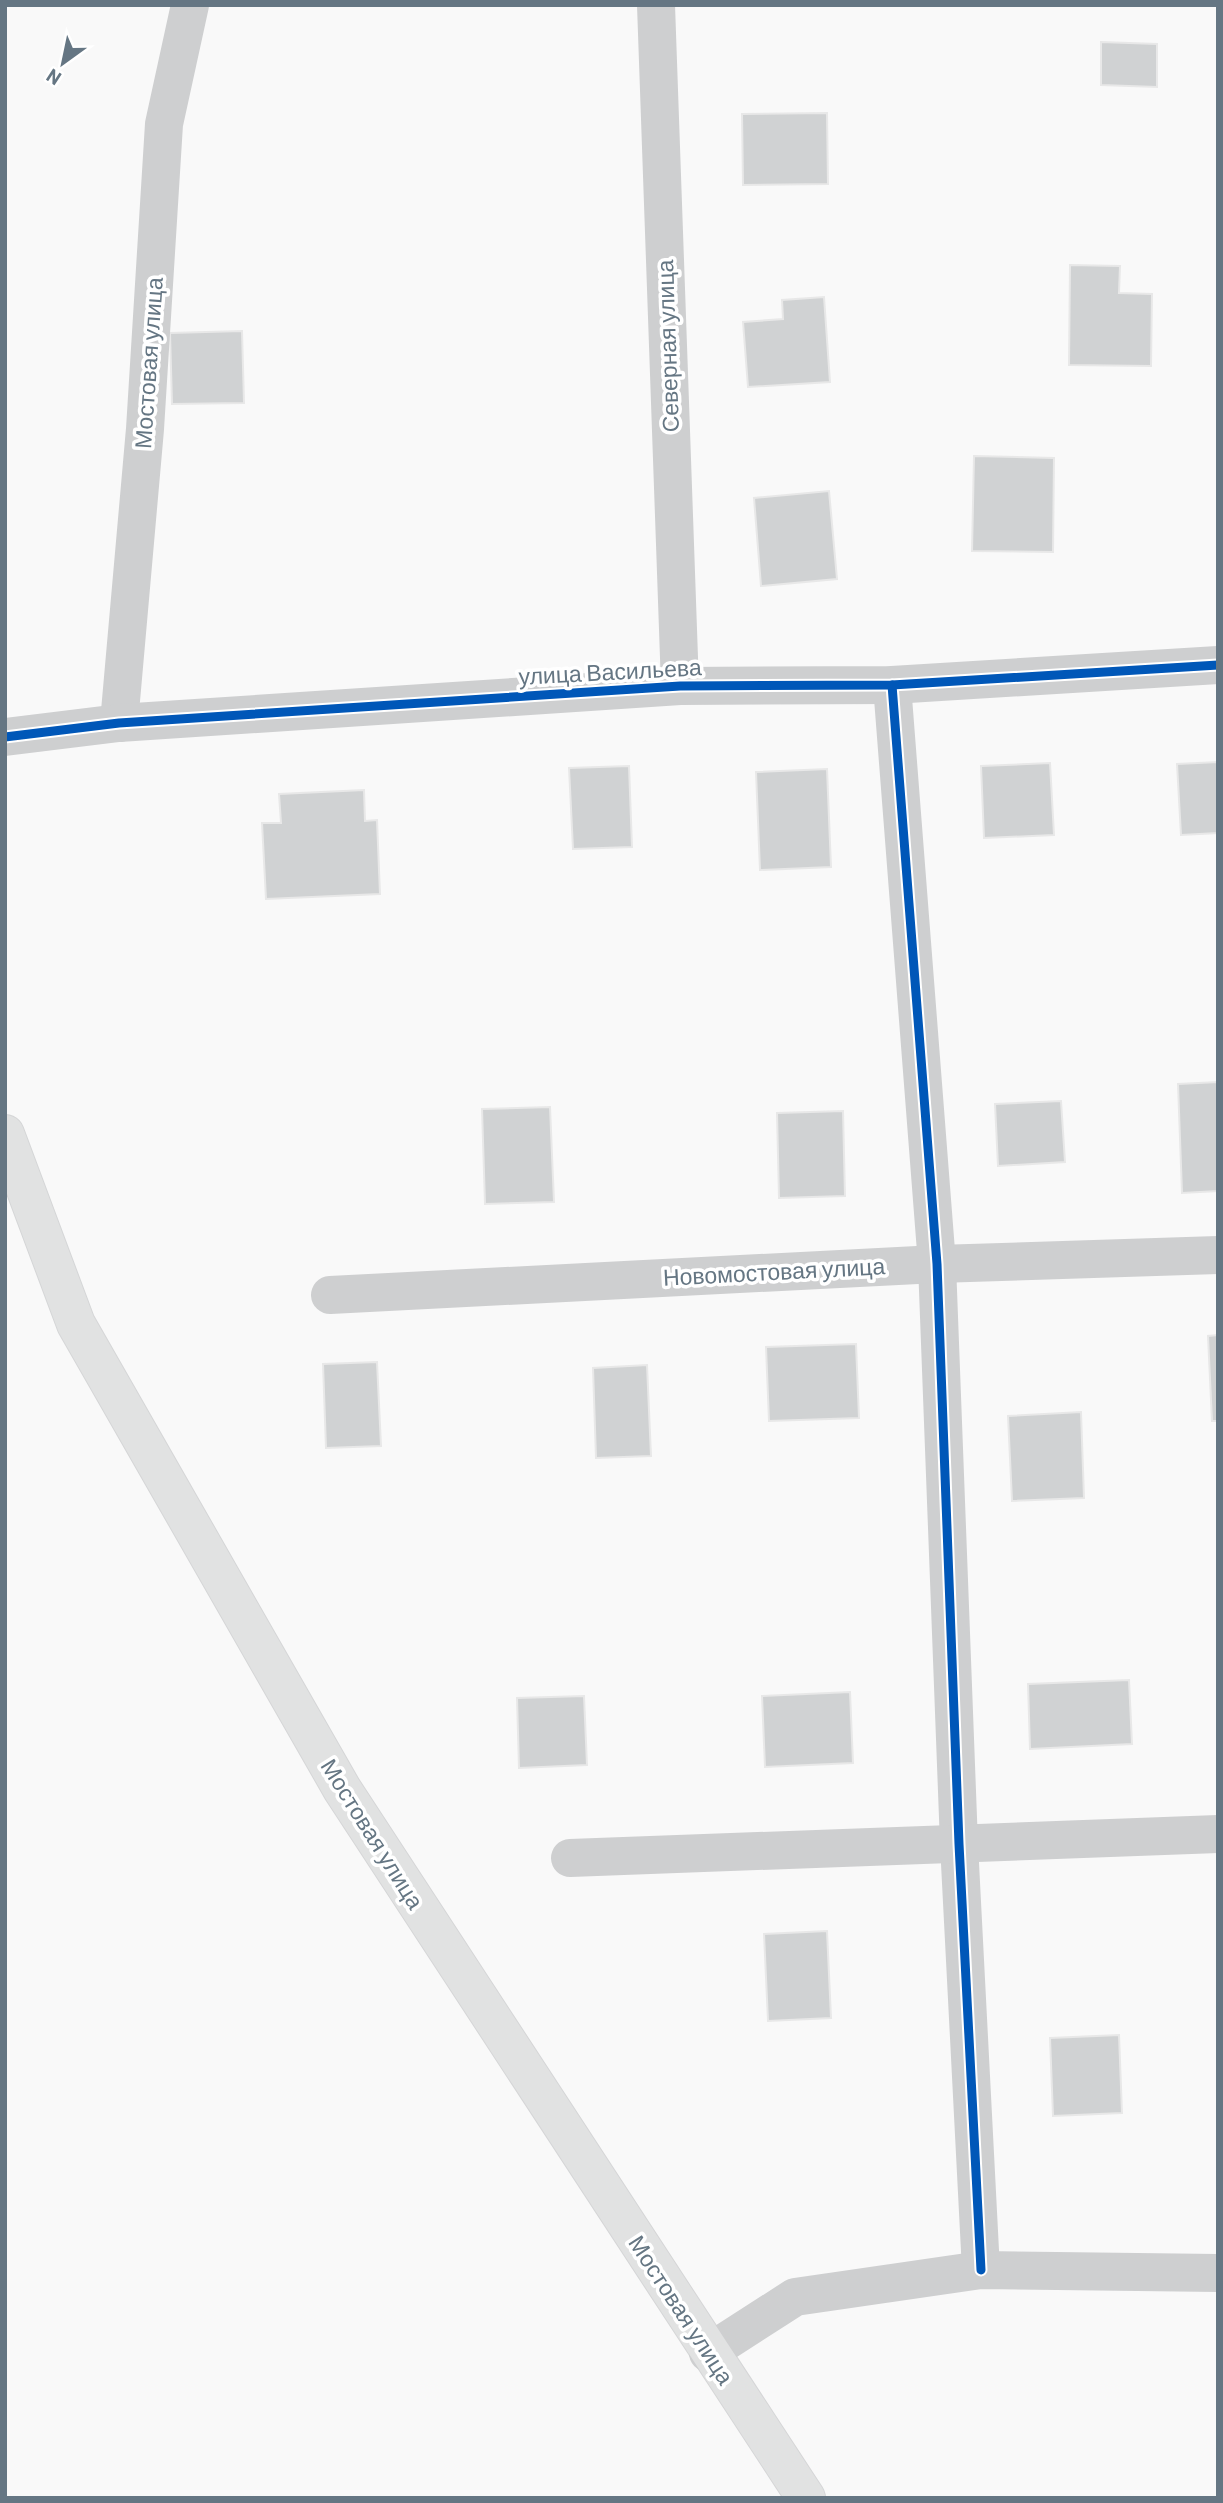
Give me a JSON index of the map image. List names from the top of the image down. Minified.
{"streets":{"main road":["Мостовая улица"],"street":["Северная улица","улица Васильева","Новомостовая улица"]},"crossings":[["Северная улица","улица Васильева"],["Мостовая улица","улица Васильева"]],"north":"bottom left"}
